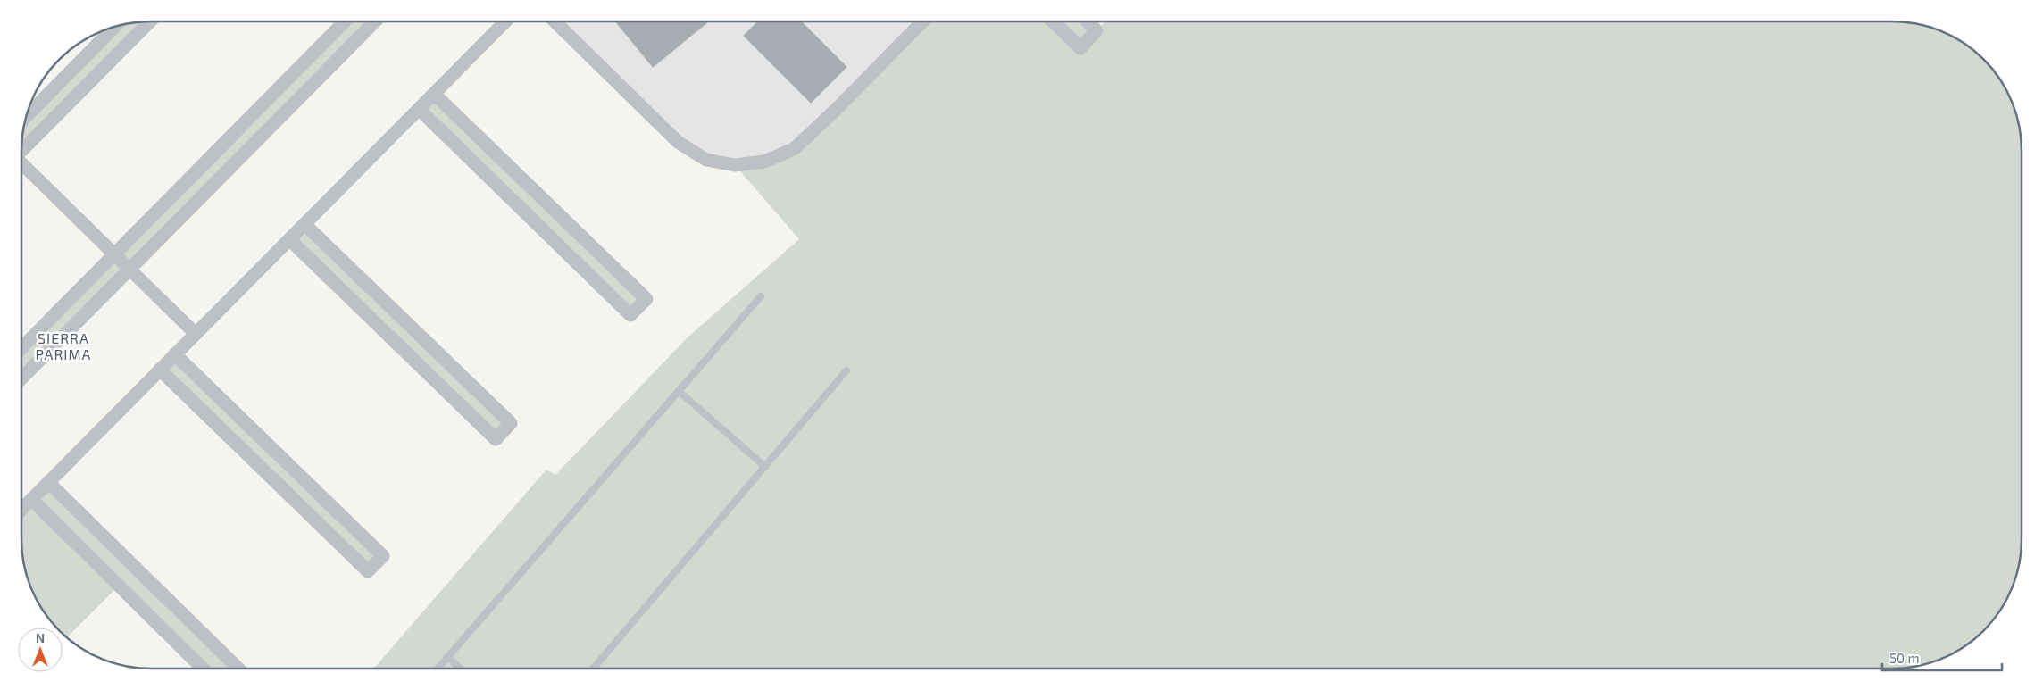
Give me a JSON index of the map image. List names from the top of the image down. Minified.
{"districts":["SIERRA PARIMA"],"scale_bar":"50 m","north":"top"}
